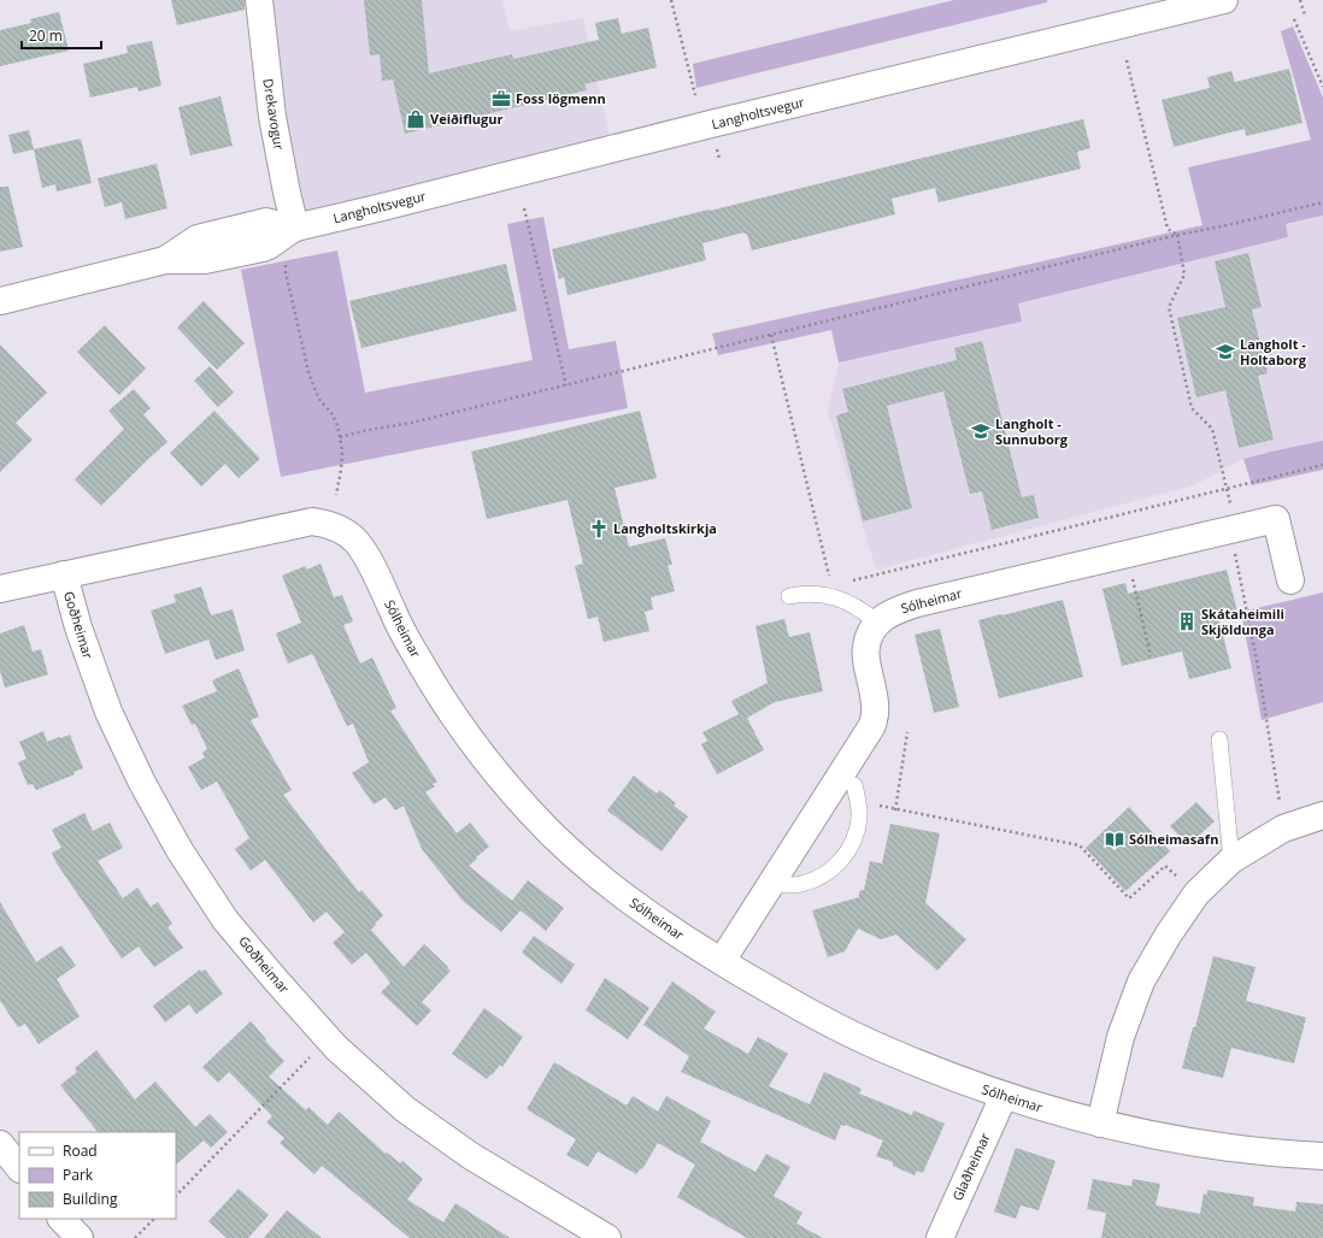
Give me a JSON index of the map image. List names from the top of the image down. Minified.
{"streets":{"street":["Langholtsvegur","Drekavogur","Sólheimar","Goðheimar","Glaðheimar"]},"crossings":[["Langholtsvegur","Drekavogur"],["Sólheimar","Goðheimar"],["Sólheimar","Glaðheimar"]],"places":{"office":["Foss lögmenn"],"shop":["Veiðiflugur"],"school or university":["Langholt - Holtaborg","Langholt - Sunnuborg"],"church":["Langholtskirkja"],"building":["Skátaheimili Skjöldunga"],"library":["Sólheimasafn"]},"legend":["Road","Park","Building"],"scale_bar":"20 m"}
